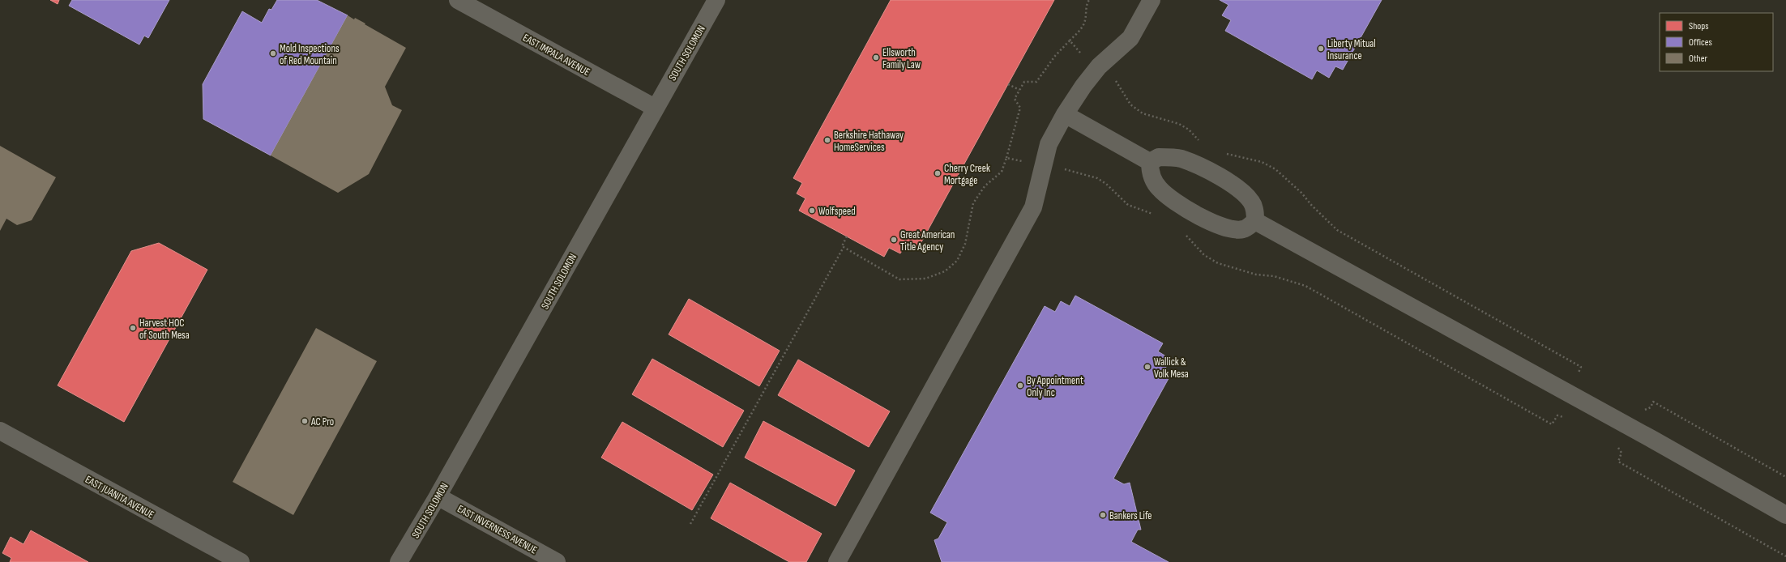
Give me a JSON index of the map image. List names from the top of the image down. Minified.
{"streets":{"street":["SOUTH SOLOMON","EAST IMPALA AVENUE","EAST JUANITA AVENUE","EAST INVERNESS AVENUE"]},"crossings":[["SOUTH SOLOMON","EAST IMPALA AVENUE"],["SOUTH SOLOMON","EAST INVERNESS AVENUE"]],"places":["Liberty Mitual Insurance","Mold Inspections of Red Mountain","Ellsworth Family Law","Berkshire Hathaway HomeServices","Cherry Creek Mortgage","Wolfspeed","Great American Title Agency","Harvest HOC of South Mesa","Wallick & Volk Mesa","By Appointment Only Inc","AC Pro","Bankers Life"],"legend":["Shops","Offices","Other"]}
